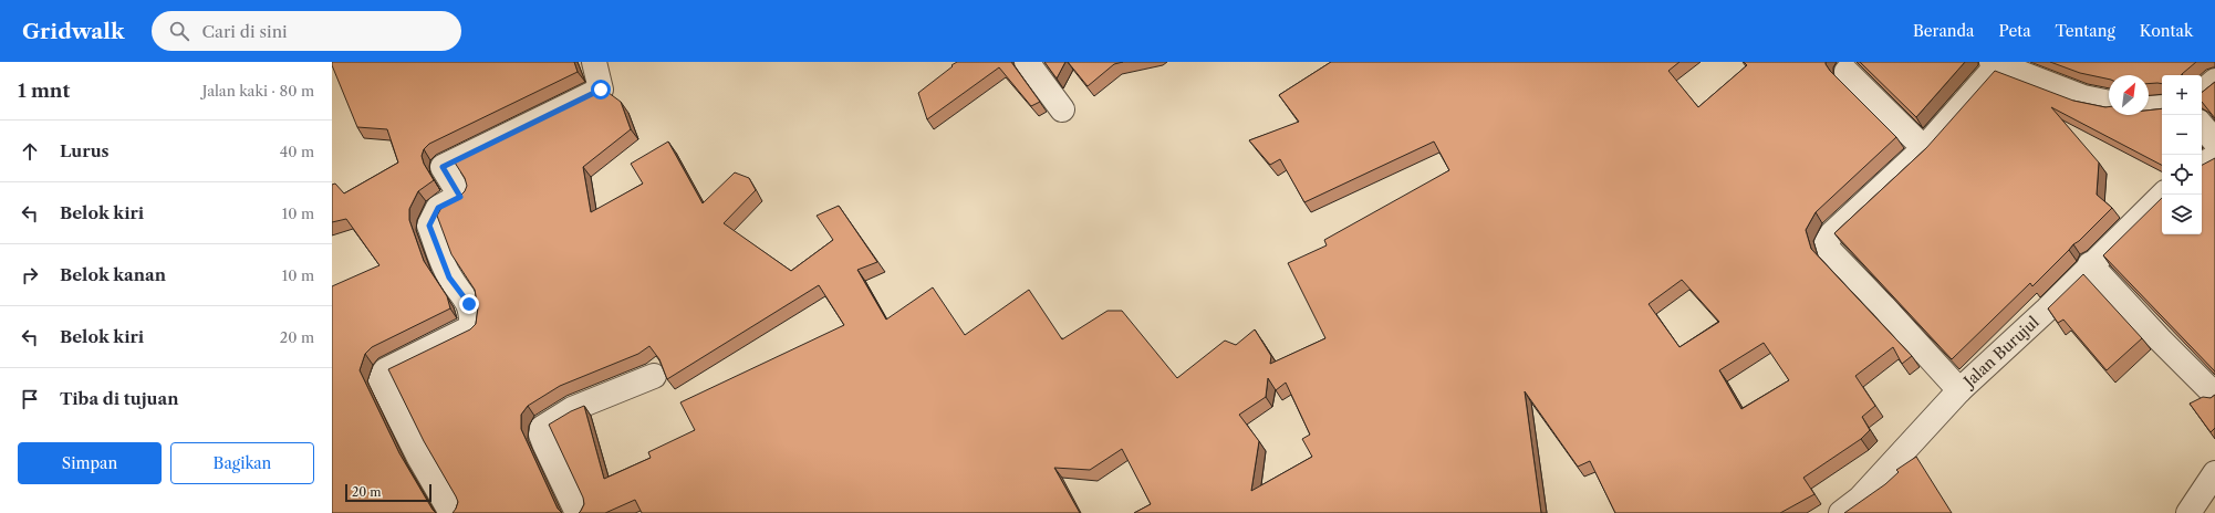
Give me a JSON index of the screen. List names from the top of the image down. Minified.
{"streets":{"street":["Jalan Burujul"]},"scale_bar":"20 m","north":"top right","page":{"header":"Gridwalk","search":"Cari di sini","nav":["Beranda","Peta","Tentang","Kontak"],"heading":["1 mnt","Jalan kaki · 80 m"],"map_buttons":["+","−"],"list":[["Lurus","40 m"],["Belok kiri","10 m"],["Belok kanan","10 m"],["Belok kiri","20 m"],"Tiba di tujuan"],"buttons":["Simpan","Bagikan"],"scale":"20 m"}}
